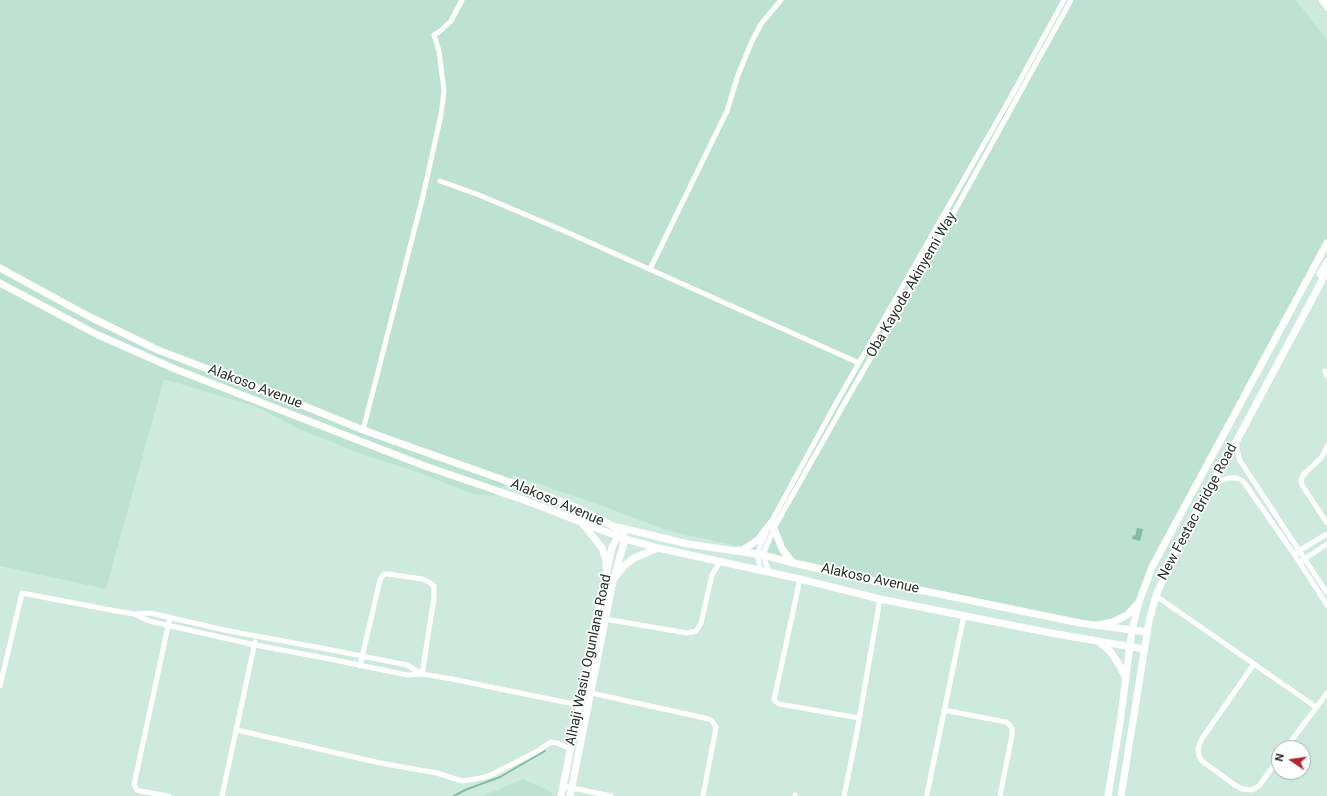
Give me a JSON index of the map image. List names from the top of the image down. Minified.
{"streets":{"street":["Oba Kayode Akinyemi Way","Alakoso Avenue","New Festac Bridge Road","Alhaji Wasiu Ogunlana Road"]},"crossings":[["Oba Kayode Akinyemi Way","Alakoso Avenue"],["Alakoso Avenue","New Festac Bridge Road"],["Alakoso Avenue","Alhaji Wasiu Ogunlana Road"]],"north":"left"}
